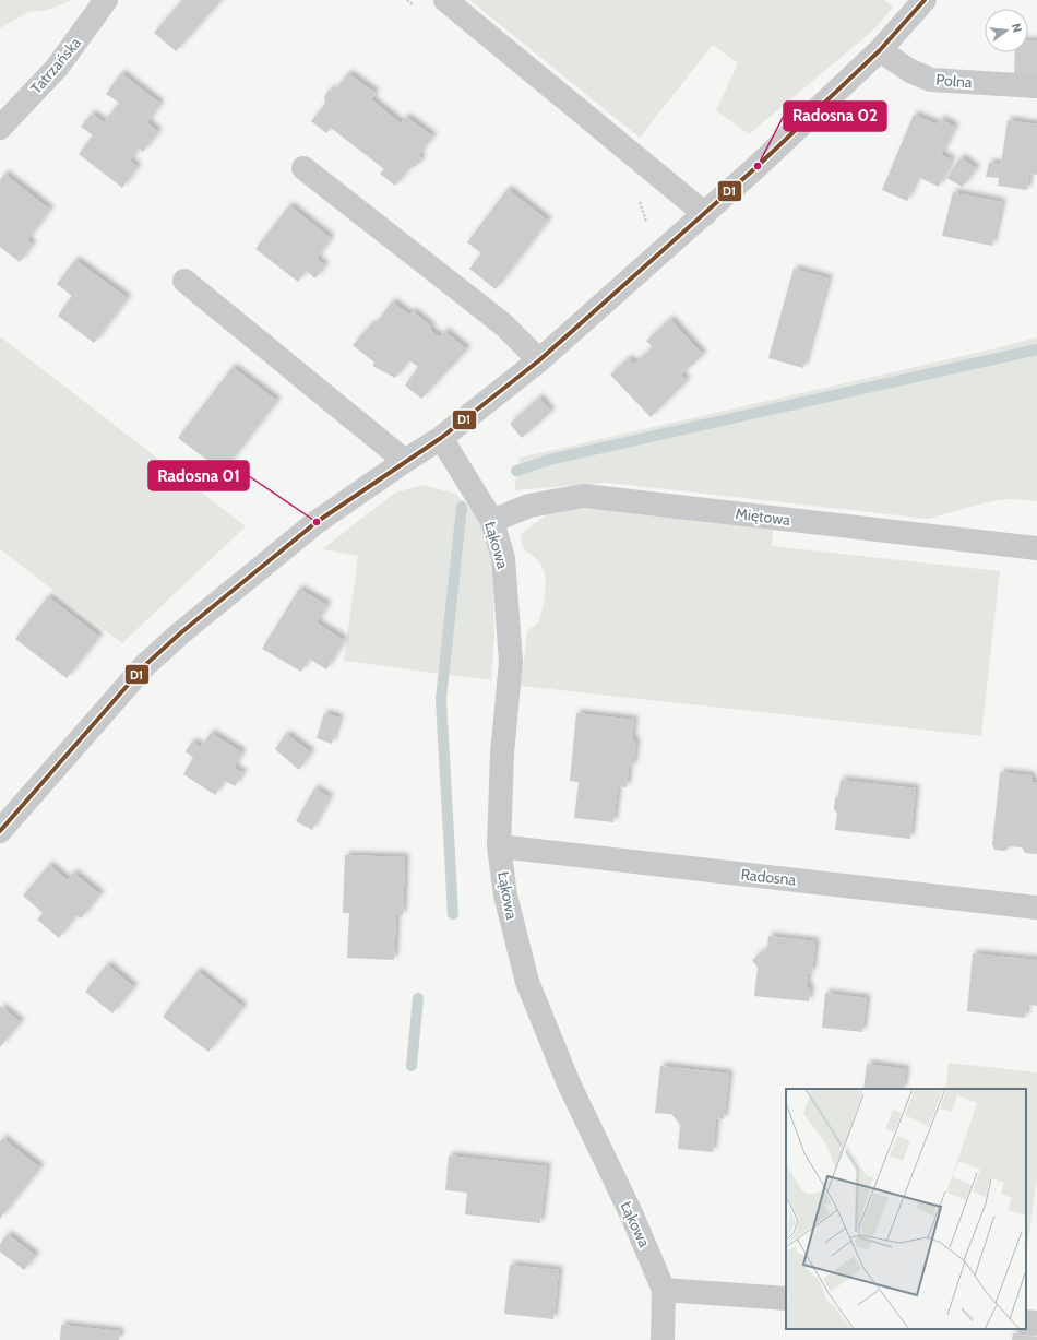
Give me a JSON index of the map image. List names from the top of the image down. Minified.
{"streets":{"street":["Tatrzańska","Polna","Miętowa","Łąkowa","Radosna"]},"crossings":[["Miętowa","Łąkowa"],["Łąkowa","Radosna"]],"places":["Radosna 02","Radosna 01"],"lines":["transit line D1"],"north":"right"}
